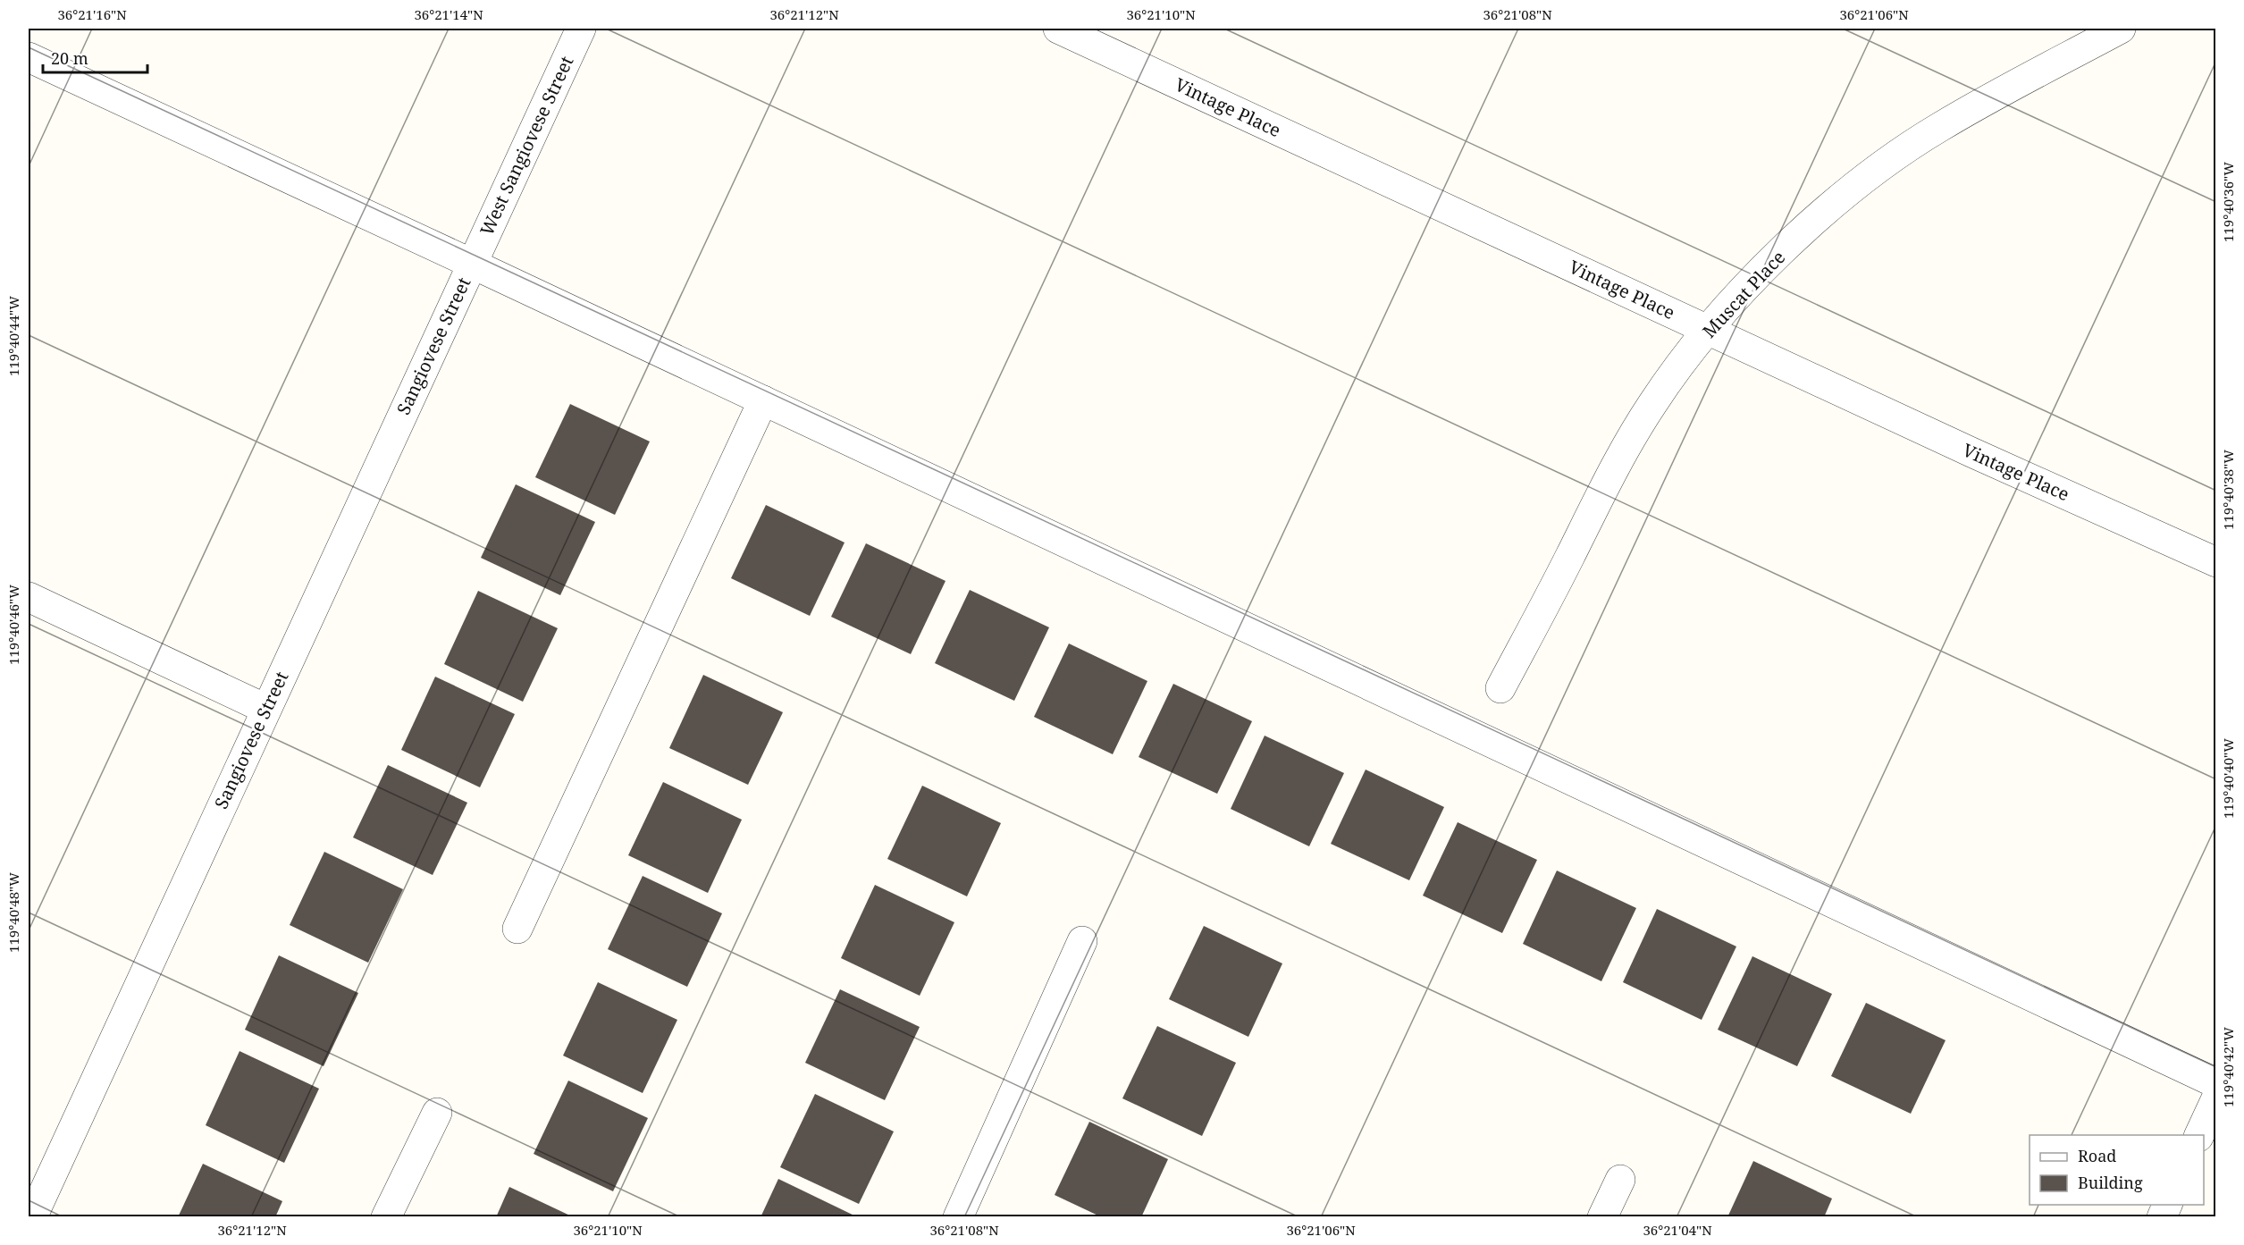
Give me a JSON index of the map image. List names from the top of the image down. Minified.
{"streets":{"street":["Vintage Place","West Sangiovese Street","Muscat Place","Sangiovese Street"]},"crossings":[["Vintage Place","Muscat Place"],["West Sangiovese Street","Sangiovese Street"]],"legend":["Road","Building"],"scale_bar":"20 m","coordinates":["36°21'16\"N","36°21'14\"N","36°21'12\"N","36°21'10\"N","36°21'08\"N","36°21'06\"N","119°40'36\"W","119°40'44\"W","119°40'38\"W","119°40'46\"W","119°40'40\"W","119°40'48\"W","119°40'42\"W","36°21'04\"N"]}
